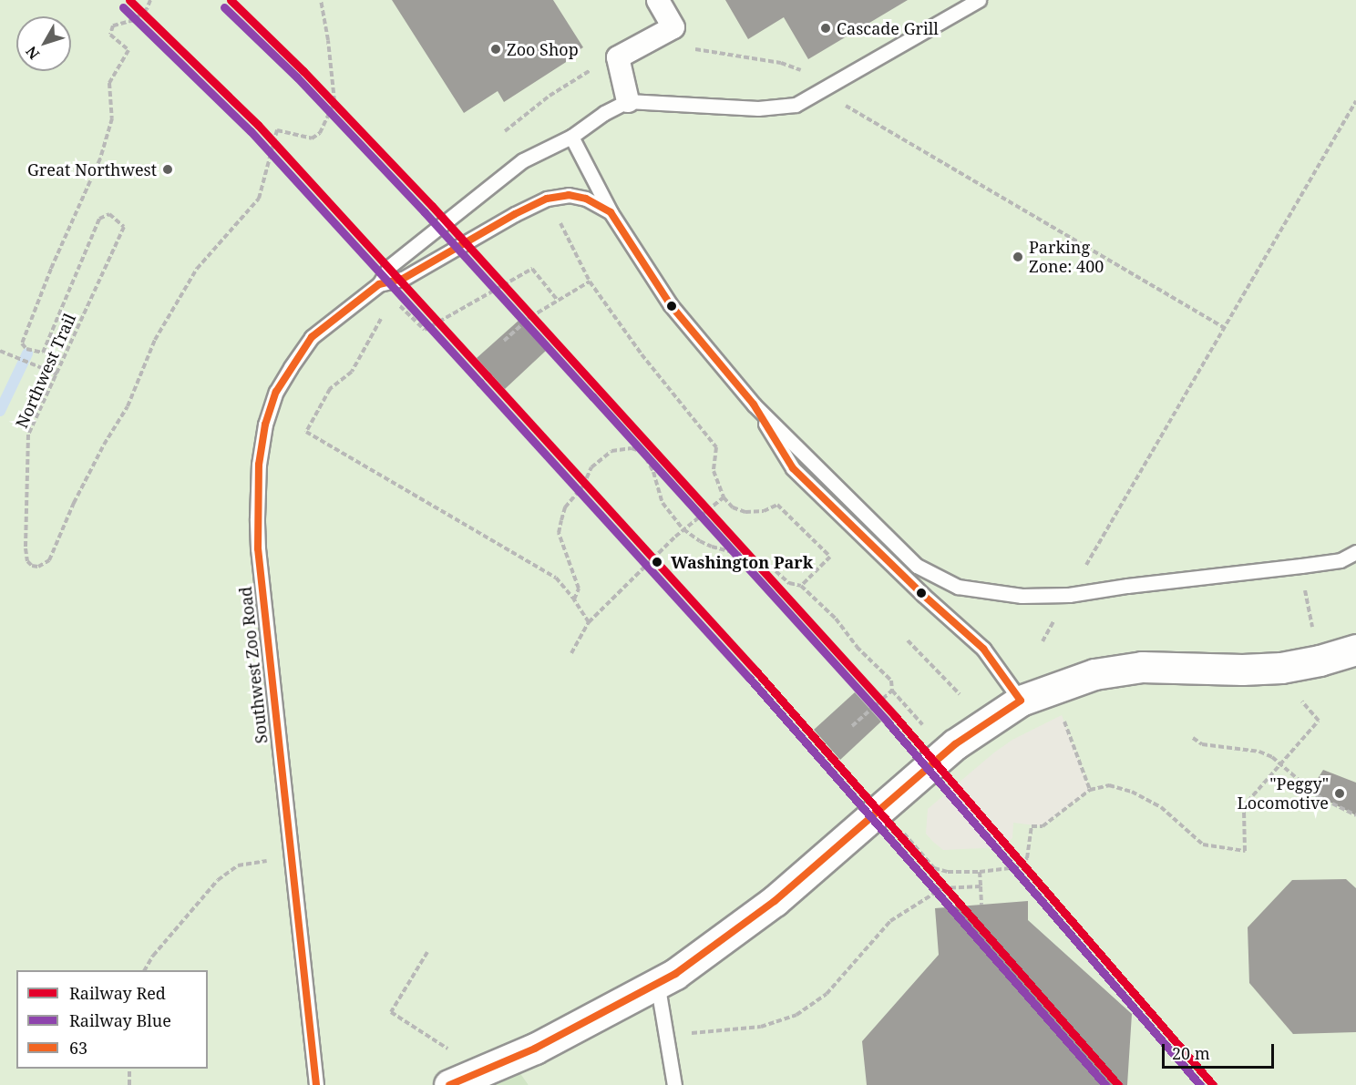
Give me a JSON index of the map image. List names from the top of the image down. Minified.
{"streets":{"lane":["Southwest Zoo Road"],"path":["Northwest Trail"]},"places":["Cascade Grill","Zoo Shop","Great Northwest","Parking Zone: 400","Washington Park","\"Peggy\" Locomotive"],"lines":["rail line Red","rail line Blue","transit line 63"],"legend":["Railway Red","Railway Blue","63"],"scale_bar":"20 m","north":"bottom left"}
